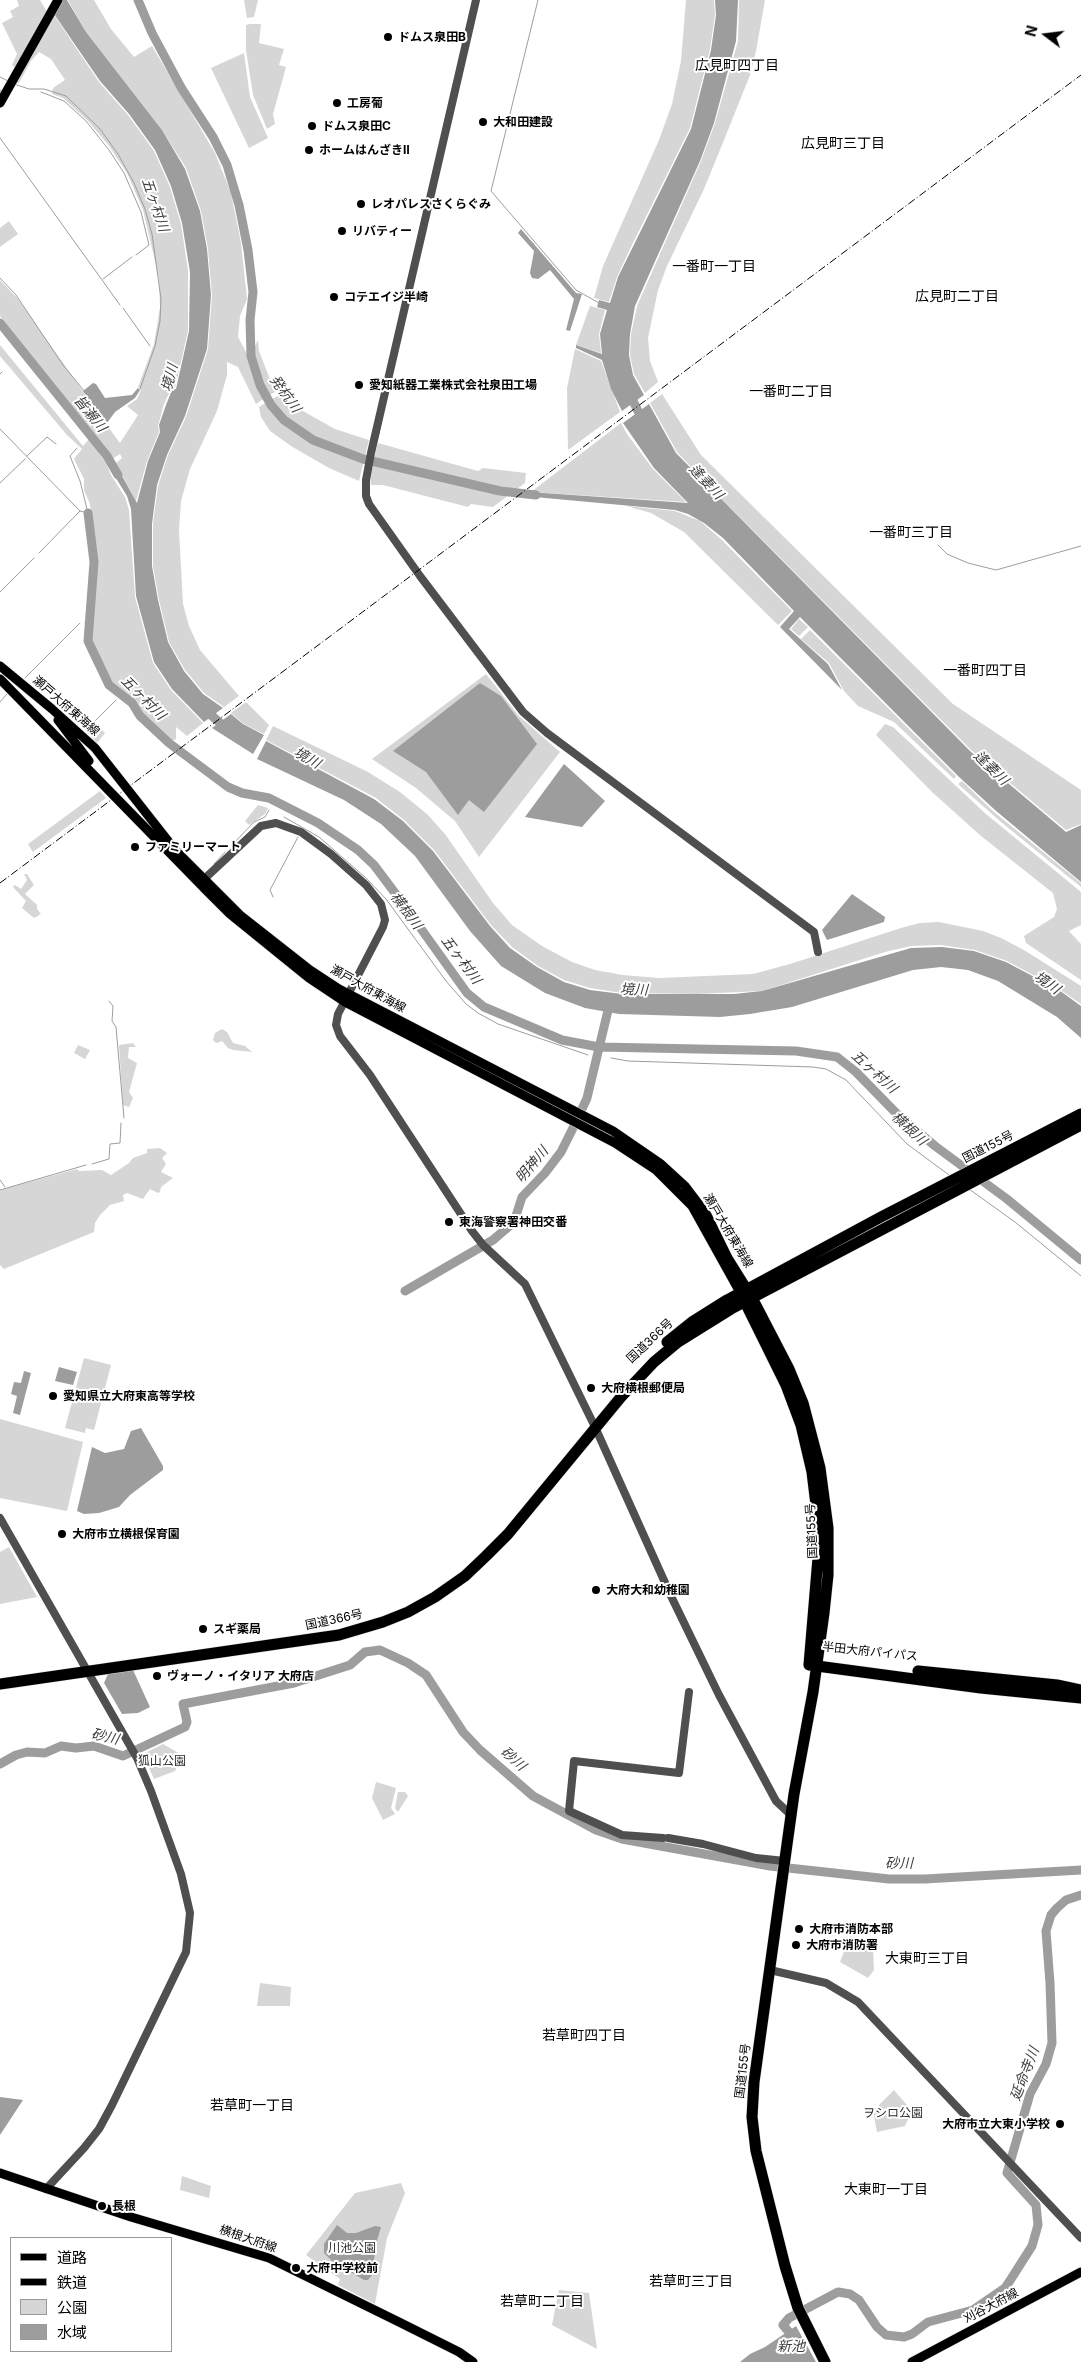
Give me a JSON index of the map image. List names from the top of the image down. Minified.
{"streets":{"highway":["国道155号","国道366号","半田大府パイパス"],"main road":["瀬戸大府東海線","横根大府線","刈谷大府線"]},"crossings":[["瀬戸大府東海線","国道155号"],["瀬戸大府東海線","国道366号"],["国道155号","国道366号"],["国道155号","半田大府パイパス"]],"districts":["広見町四丁目","広見町三丁目","一番町一丁目","広見町二丁目","一番町二丁目","一番町三丁目","一番町四丁目","大東町三丁目","若草町四丁目","若草町一丁目","大東町一丁目","若草町三丁目","若草町二丁目"],"water":["五ヶ村川","境川","発杭川","皆瀬川","逢妻川","横根川","明神川","砂川","延命寺川","新池"],"parks":["狐山公園","ヲシロ公園","川池公園"],"places":["ドムス泉田B","工房葡","大和田建設","ドムス泉田C","ホームはんざきⅡ","レオパレスさくらぐみ","リバティー","コテエイジ半崎","愛知紙器工業株式会社泉田工場","ファミリーマート","東海警察署神田交番","大府横根郵便局","愛知県立大府東高等学校","大府市立横根保育園","大府大和幼稚園","スギ薬局","ヴォーノ・イタリア 大府店","大府市消防本部","大府市消防署","大府市立大東小学校","長根","大府中学校前"],"legend":["道路","鉄道","公園","水域"],"north":"left"}
